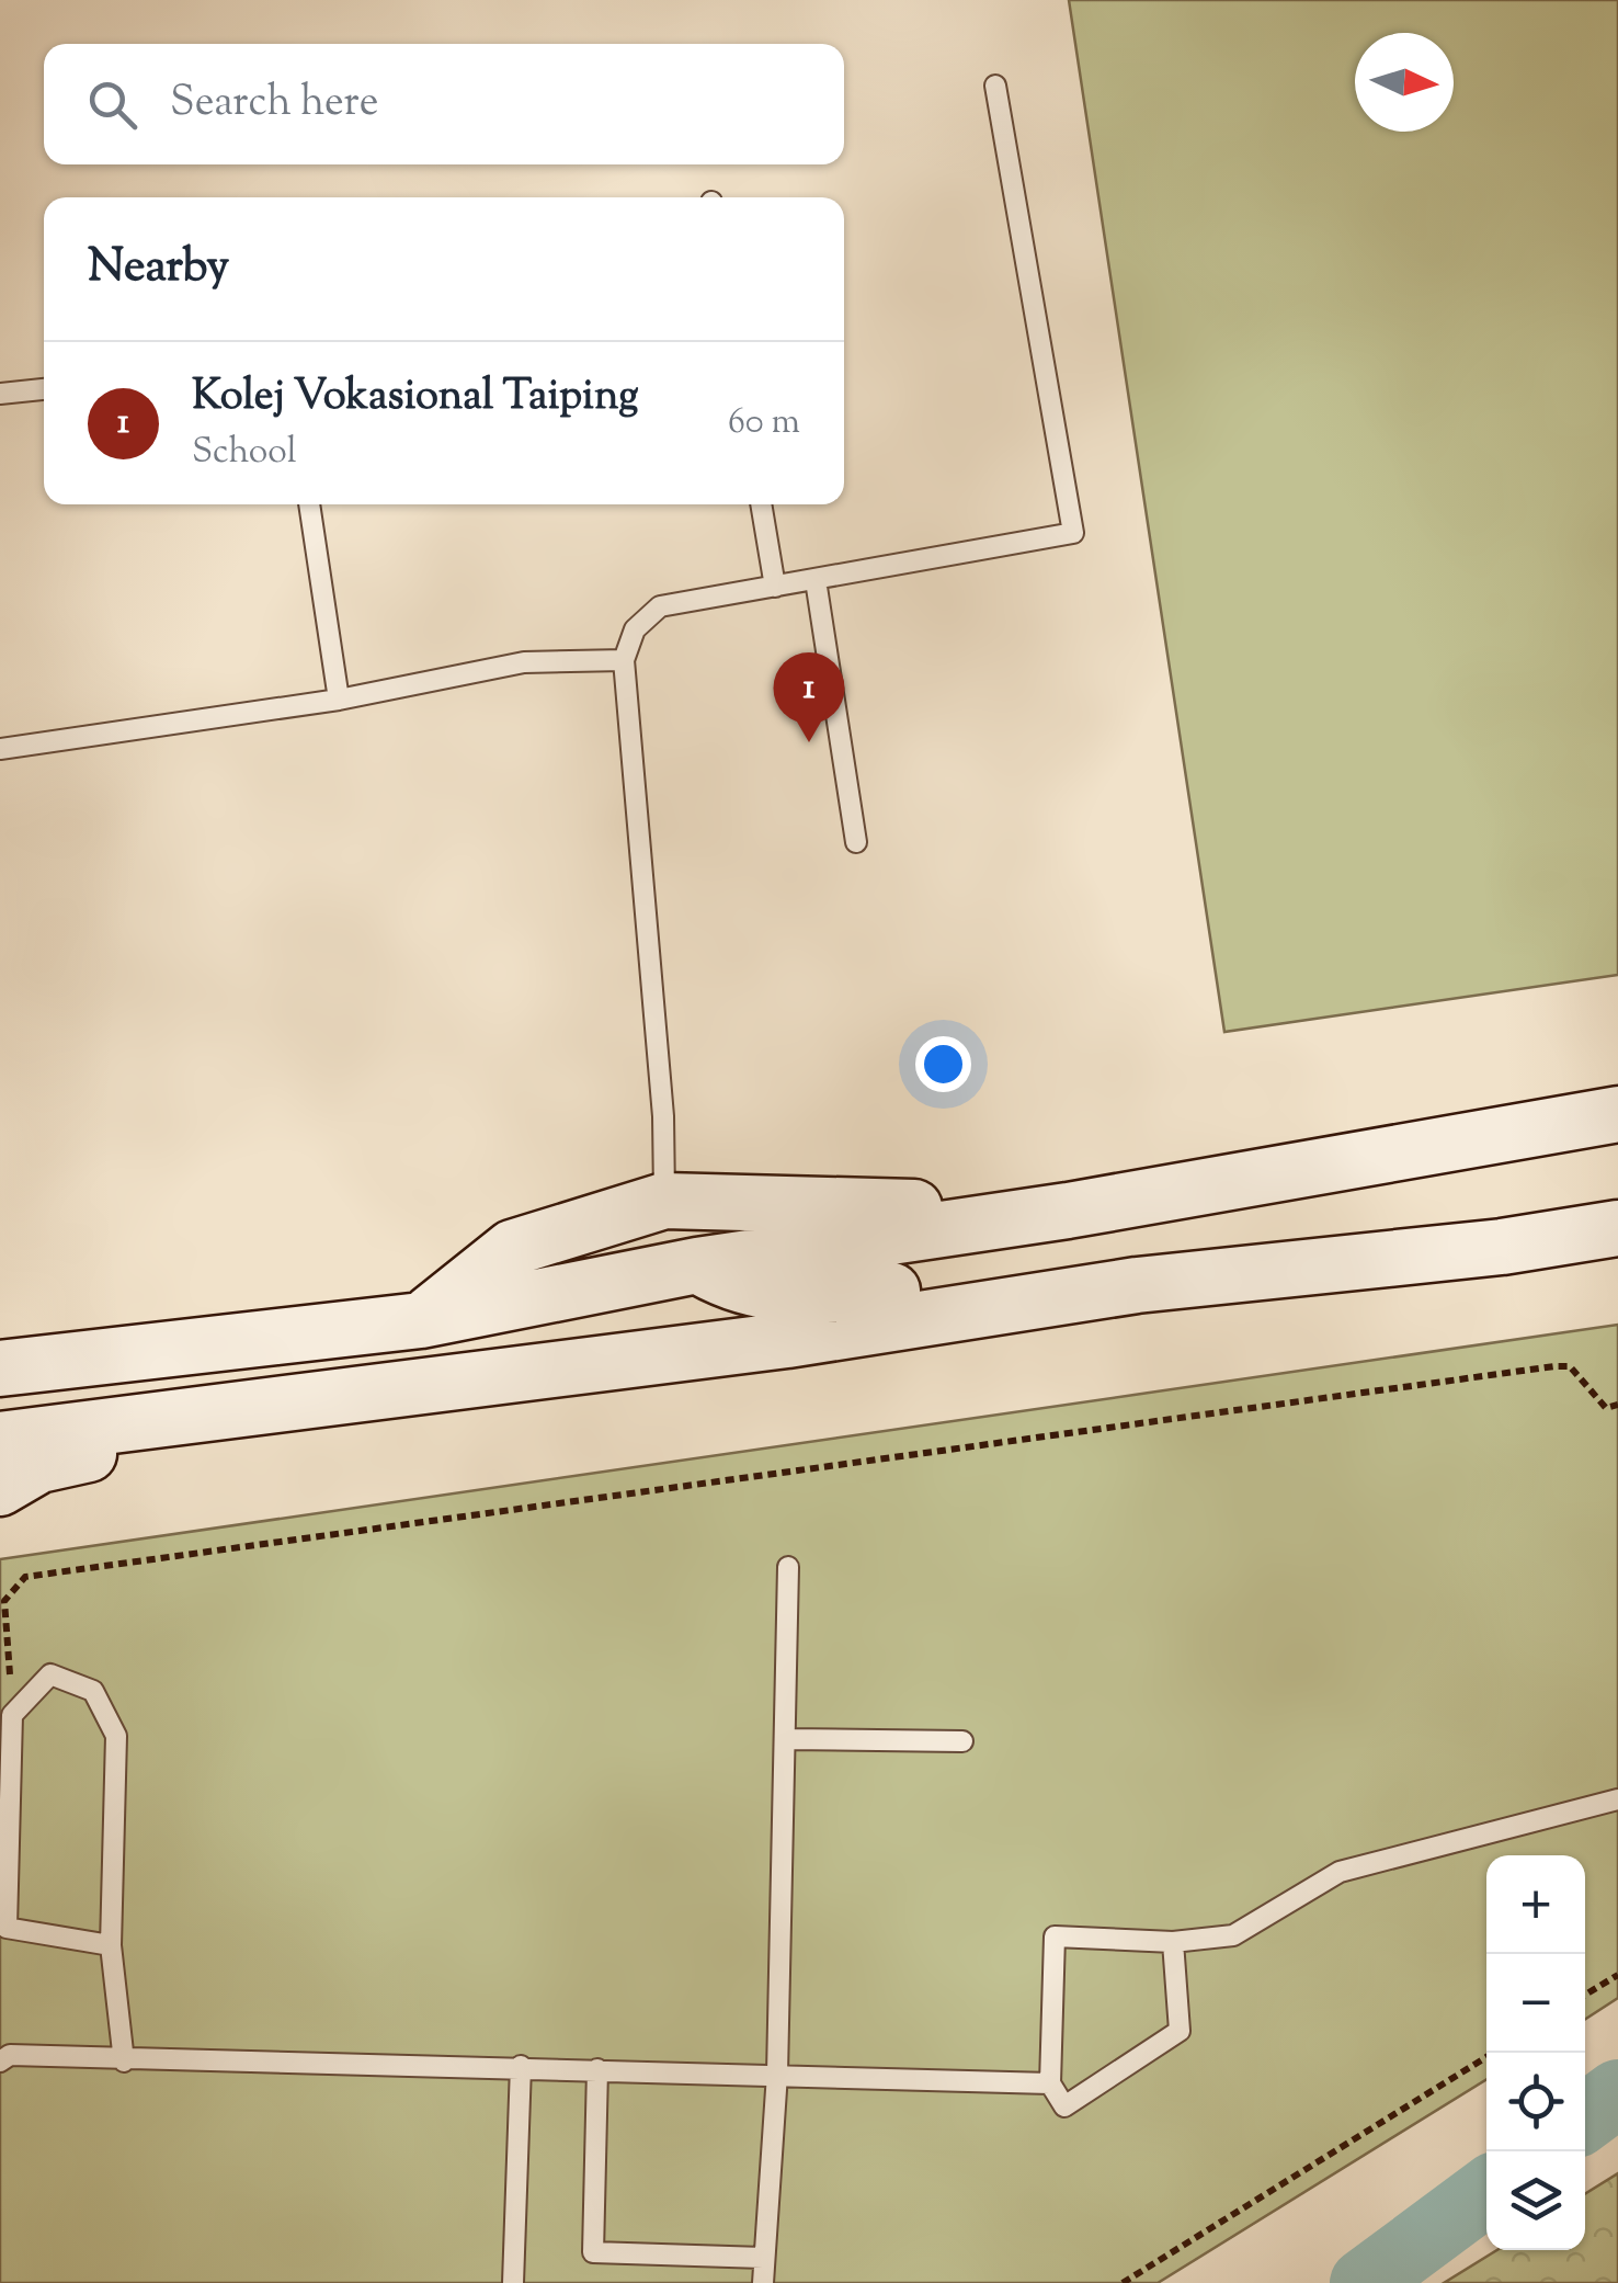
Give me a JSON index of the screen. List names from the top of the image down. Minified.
{"north":"right","page":{"search":"Search here","heading":"Nearby","list":[{"mark":"1","name":"Kolej Vokasional Taiping","note":"School","value":"60 m"}],"pins":"1","map_buttons":["+","−"]}}
